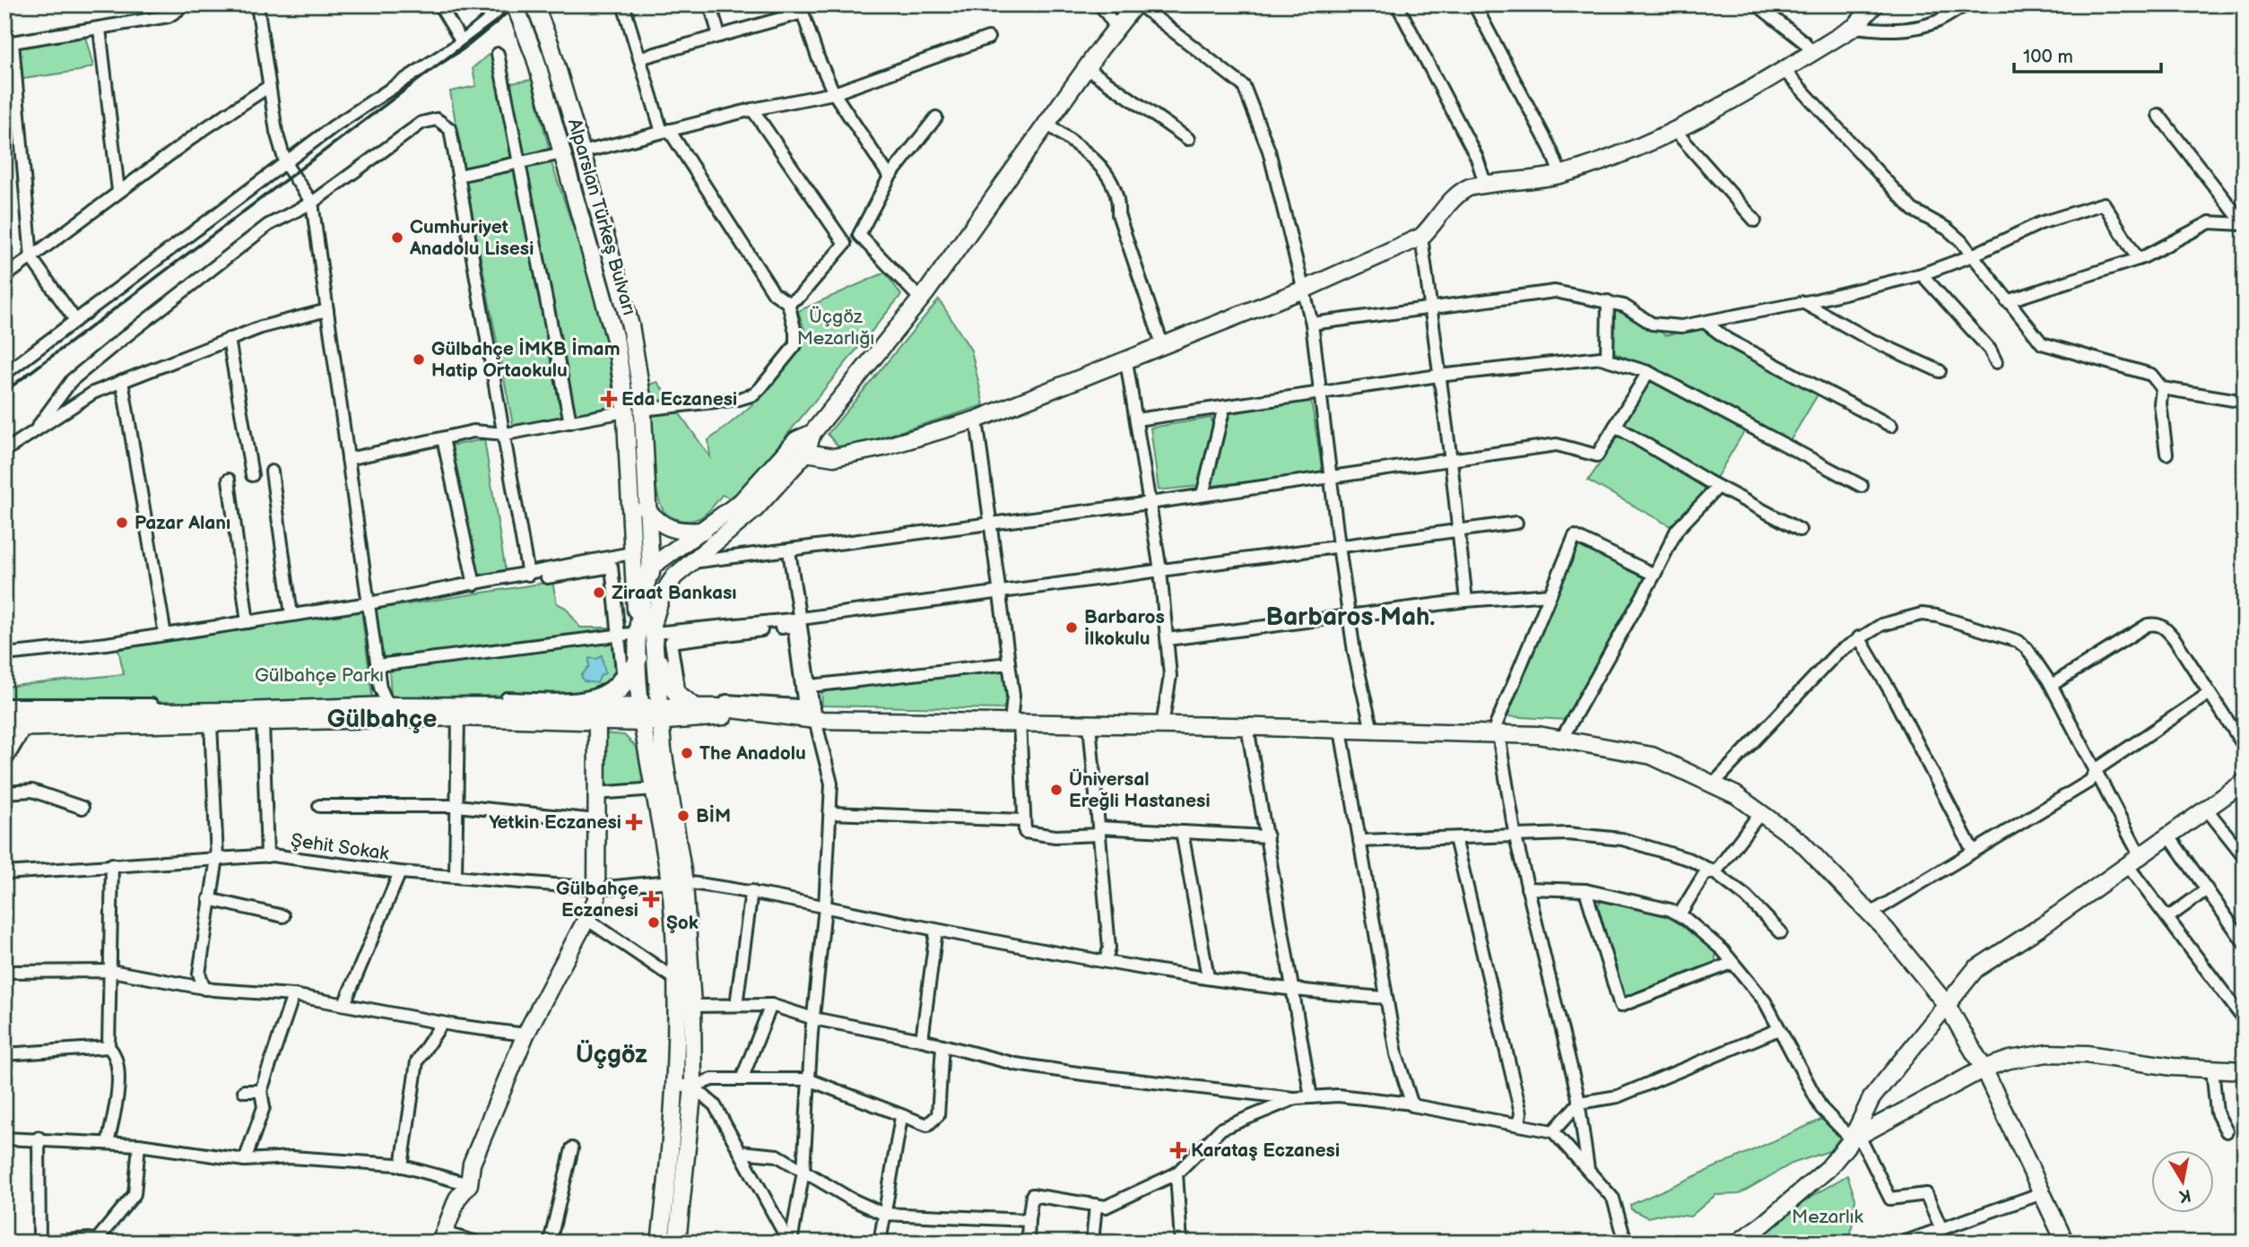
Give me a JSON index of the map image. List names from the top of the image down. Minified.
{"streets":{"main road":["Alparslan Türkeş Bulvarı"],"street":["Şehit Sokak"]},"districts":["Barbaros Mah.","Gülbahçe","Üçgöz"],"parks":["Üçgöz Mezarlığı","Gülbahçe Parkı","Mezarlık"],"places":{"other":["Cumhuriyet Anadolu Lisesi","Gülbahçe İMKB İmam Hatip Ortaokulu","Pazar Alanı","Ziraat Bankası","Barbaros İlkokulu","The Anadolu","Üniversal Ereğli Hastanesi","BİM","Şok"],"health":["Eda Eczanesi","Yetkin Eczanesi","Gülbahçe Eczanesi","Karataş Eczanesi"]},"scale_bar":"100 m","north":"bottom"}
